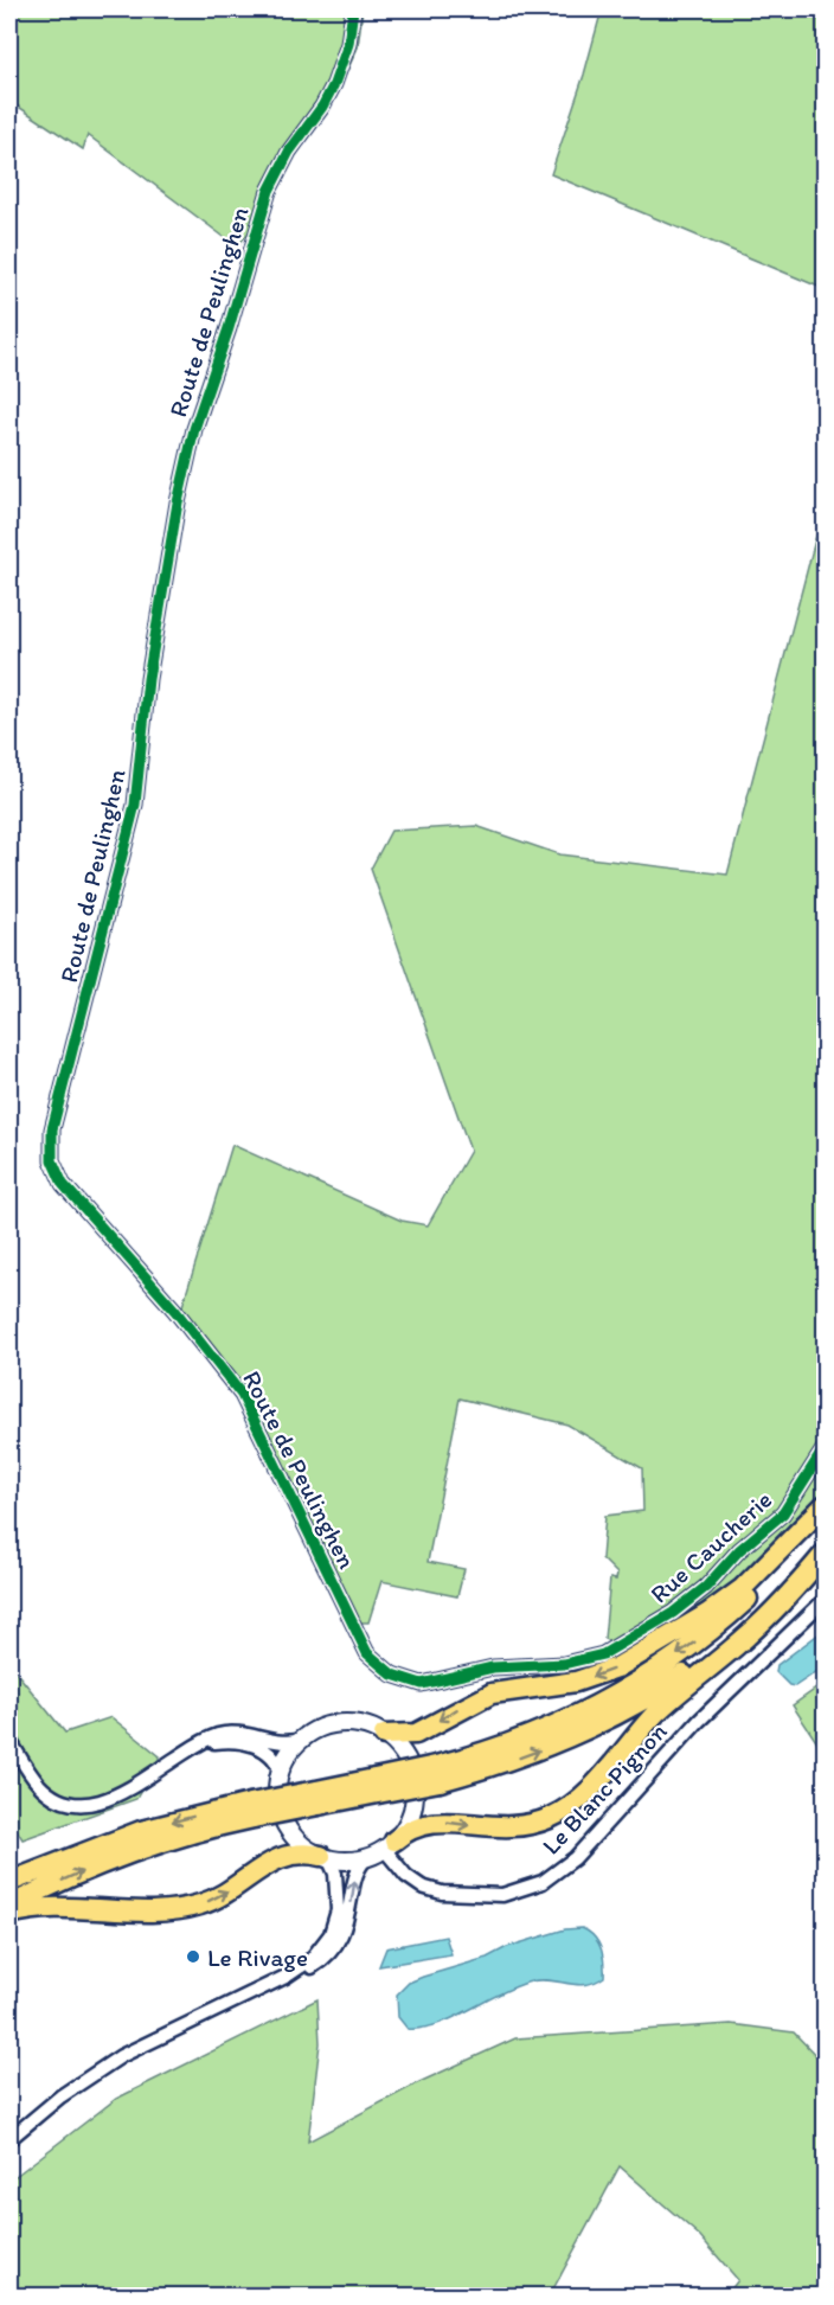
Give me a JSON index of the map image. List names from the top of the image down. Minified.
{"streets":{"street":["Route de Peulinghen","Rue Caucherie","Le Blanc Pignon"]},"crossings":[["Route de Peulinghen","Rue Caucherie"]],"places":["Le Rivage"]}
